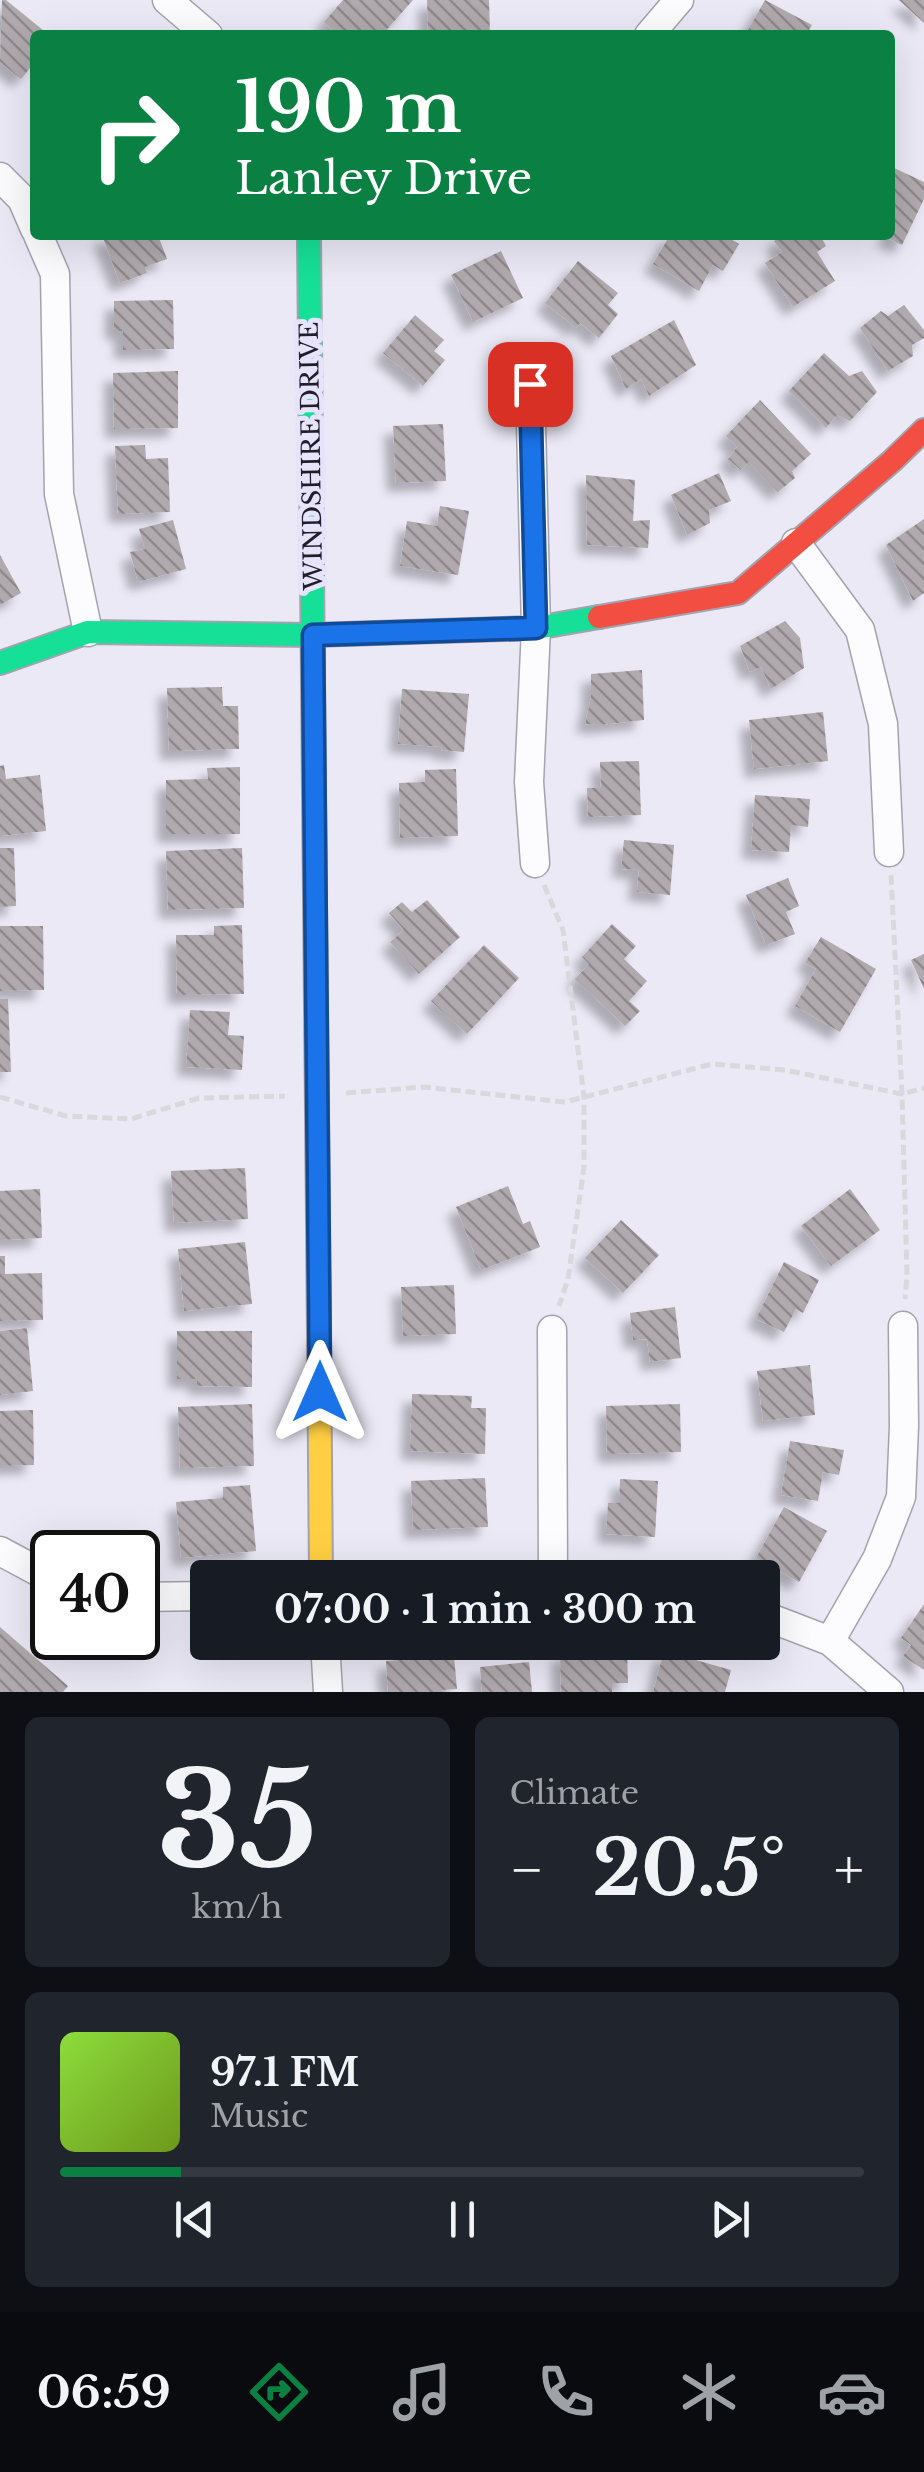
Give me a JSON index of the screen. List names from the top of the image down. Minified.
{"streets":{"street":["WINDSHIRE DRIVE"]},"page":{"turn":["190 m","Lanley Drive"],"limit":"40","trip":"07:00 · 1 min · 300 m","tile":[["35","km/h"],"Climate"],"heat":["−","20.5°","+"],"song":["97.1 FM","Music"],"tabs":"06:59"}}
